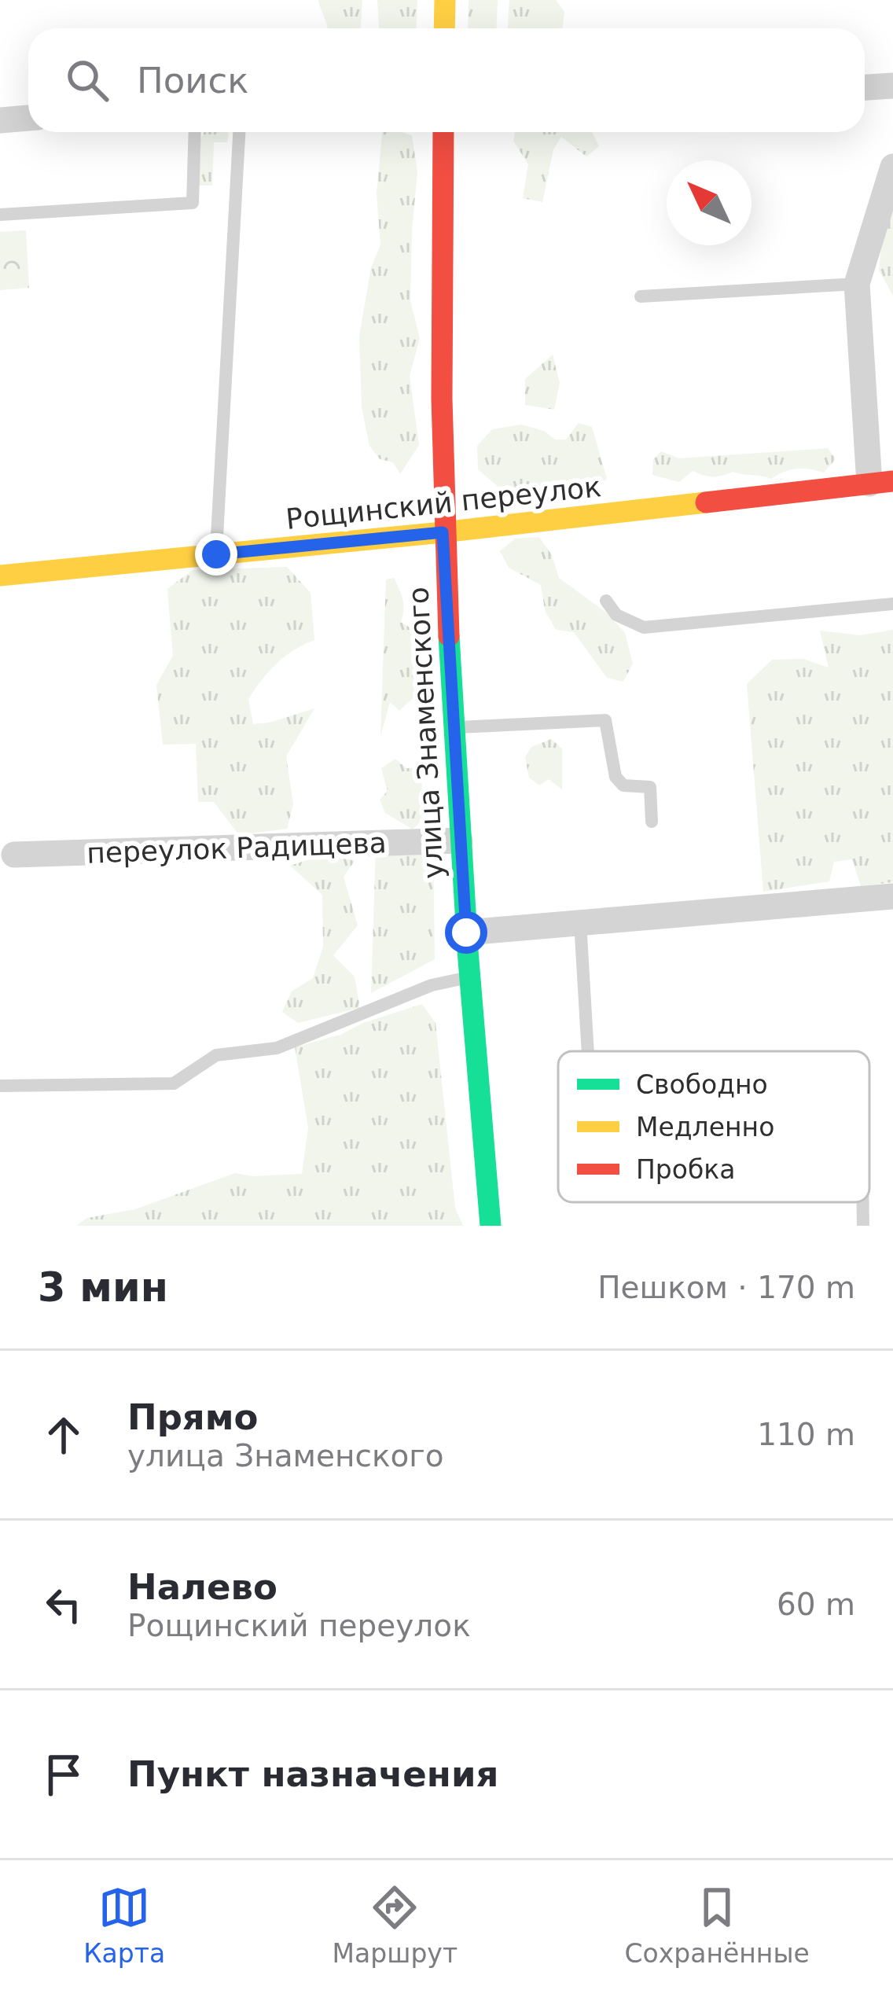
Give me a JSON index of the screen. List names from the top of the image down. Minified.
{"streets":{"main road":["Рощинский переулок","улица Знаменского"],"street":["переулок Радищева"]},"crossings":[["Рощинский переулок","улица Знаменского"],["улица Знаменского","переулок Радищева"]],"legend":["Свободно","Медленно","Пробка"],"north":"top left","page":{"search":"Поиск","heading":["3 мин","Пешком · 170 m"],"list":[["Прямо","улица Знаменского","110 m"],["Налево","Рощинский переулок","60 m"],"Пункт назначения"],"nav":["Карта","Маршрут","Сохранённые"]}}
